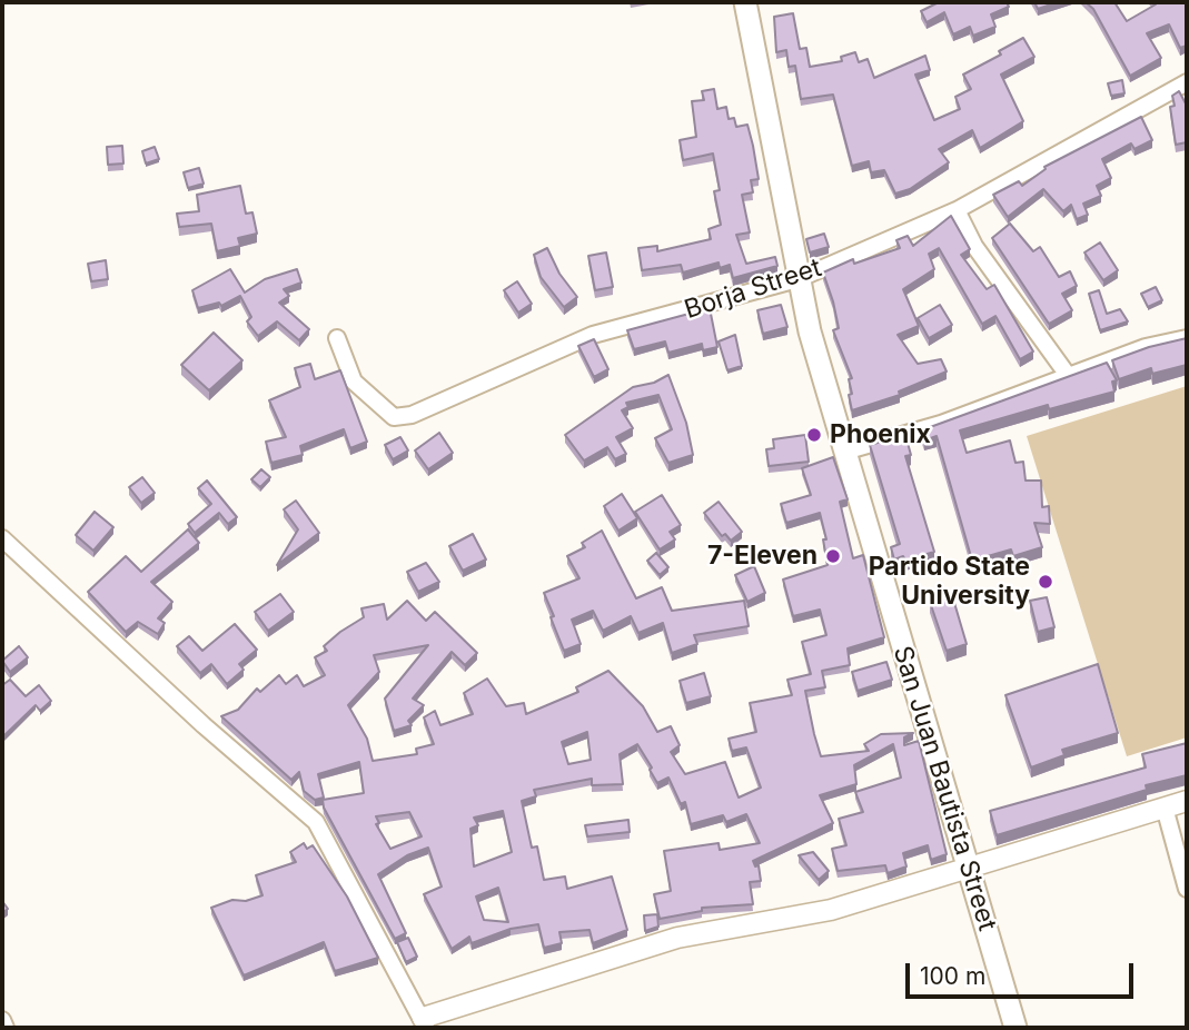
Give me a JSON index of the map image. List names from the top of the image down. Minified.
{"streets":{"main road":["San Juan Bautista Street"],"street":["Borja Street"]},"crossings":[["Borja Street","San Juan Bautista Street"]],"places":["Phoenix","7-Eleven","Partido State University"],"scale_bar":"100 m"}
